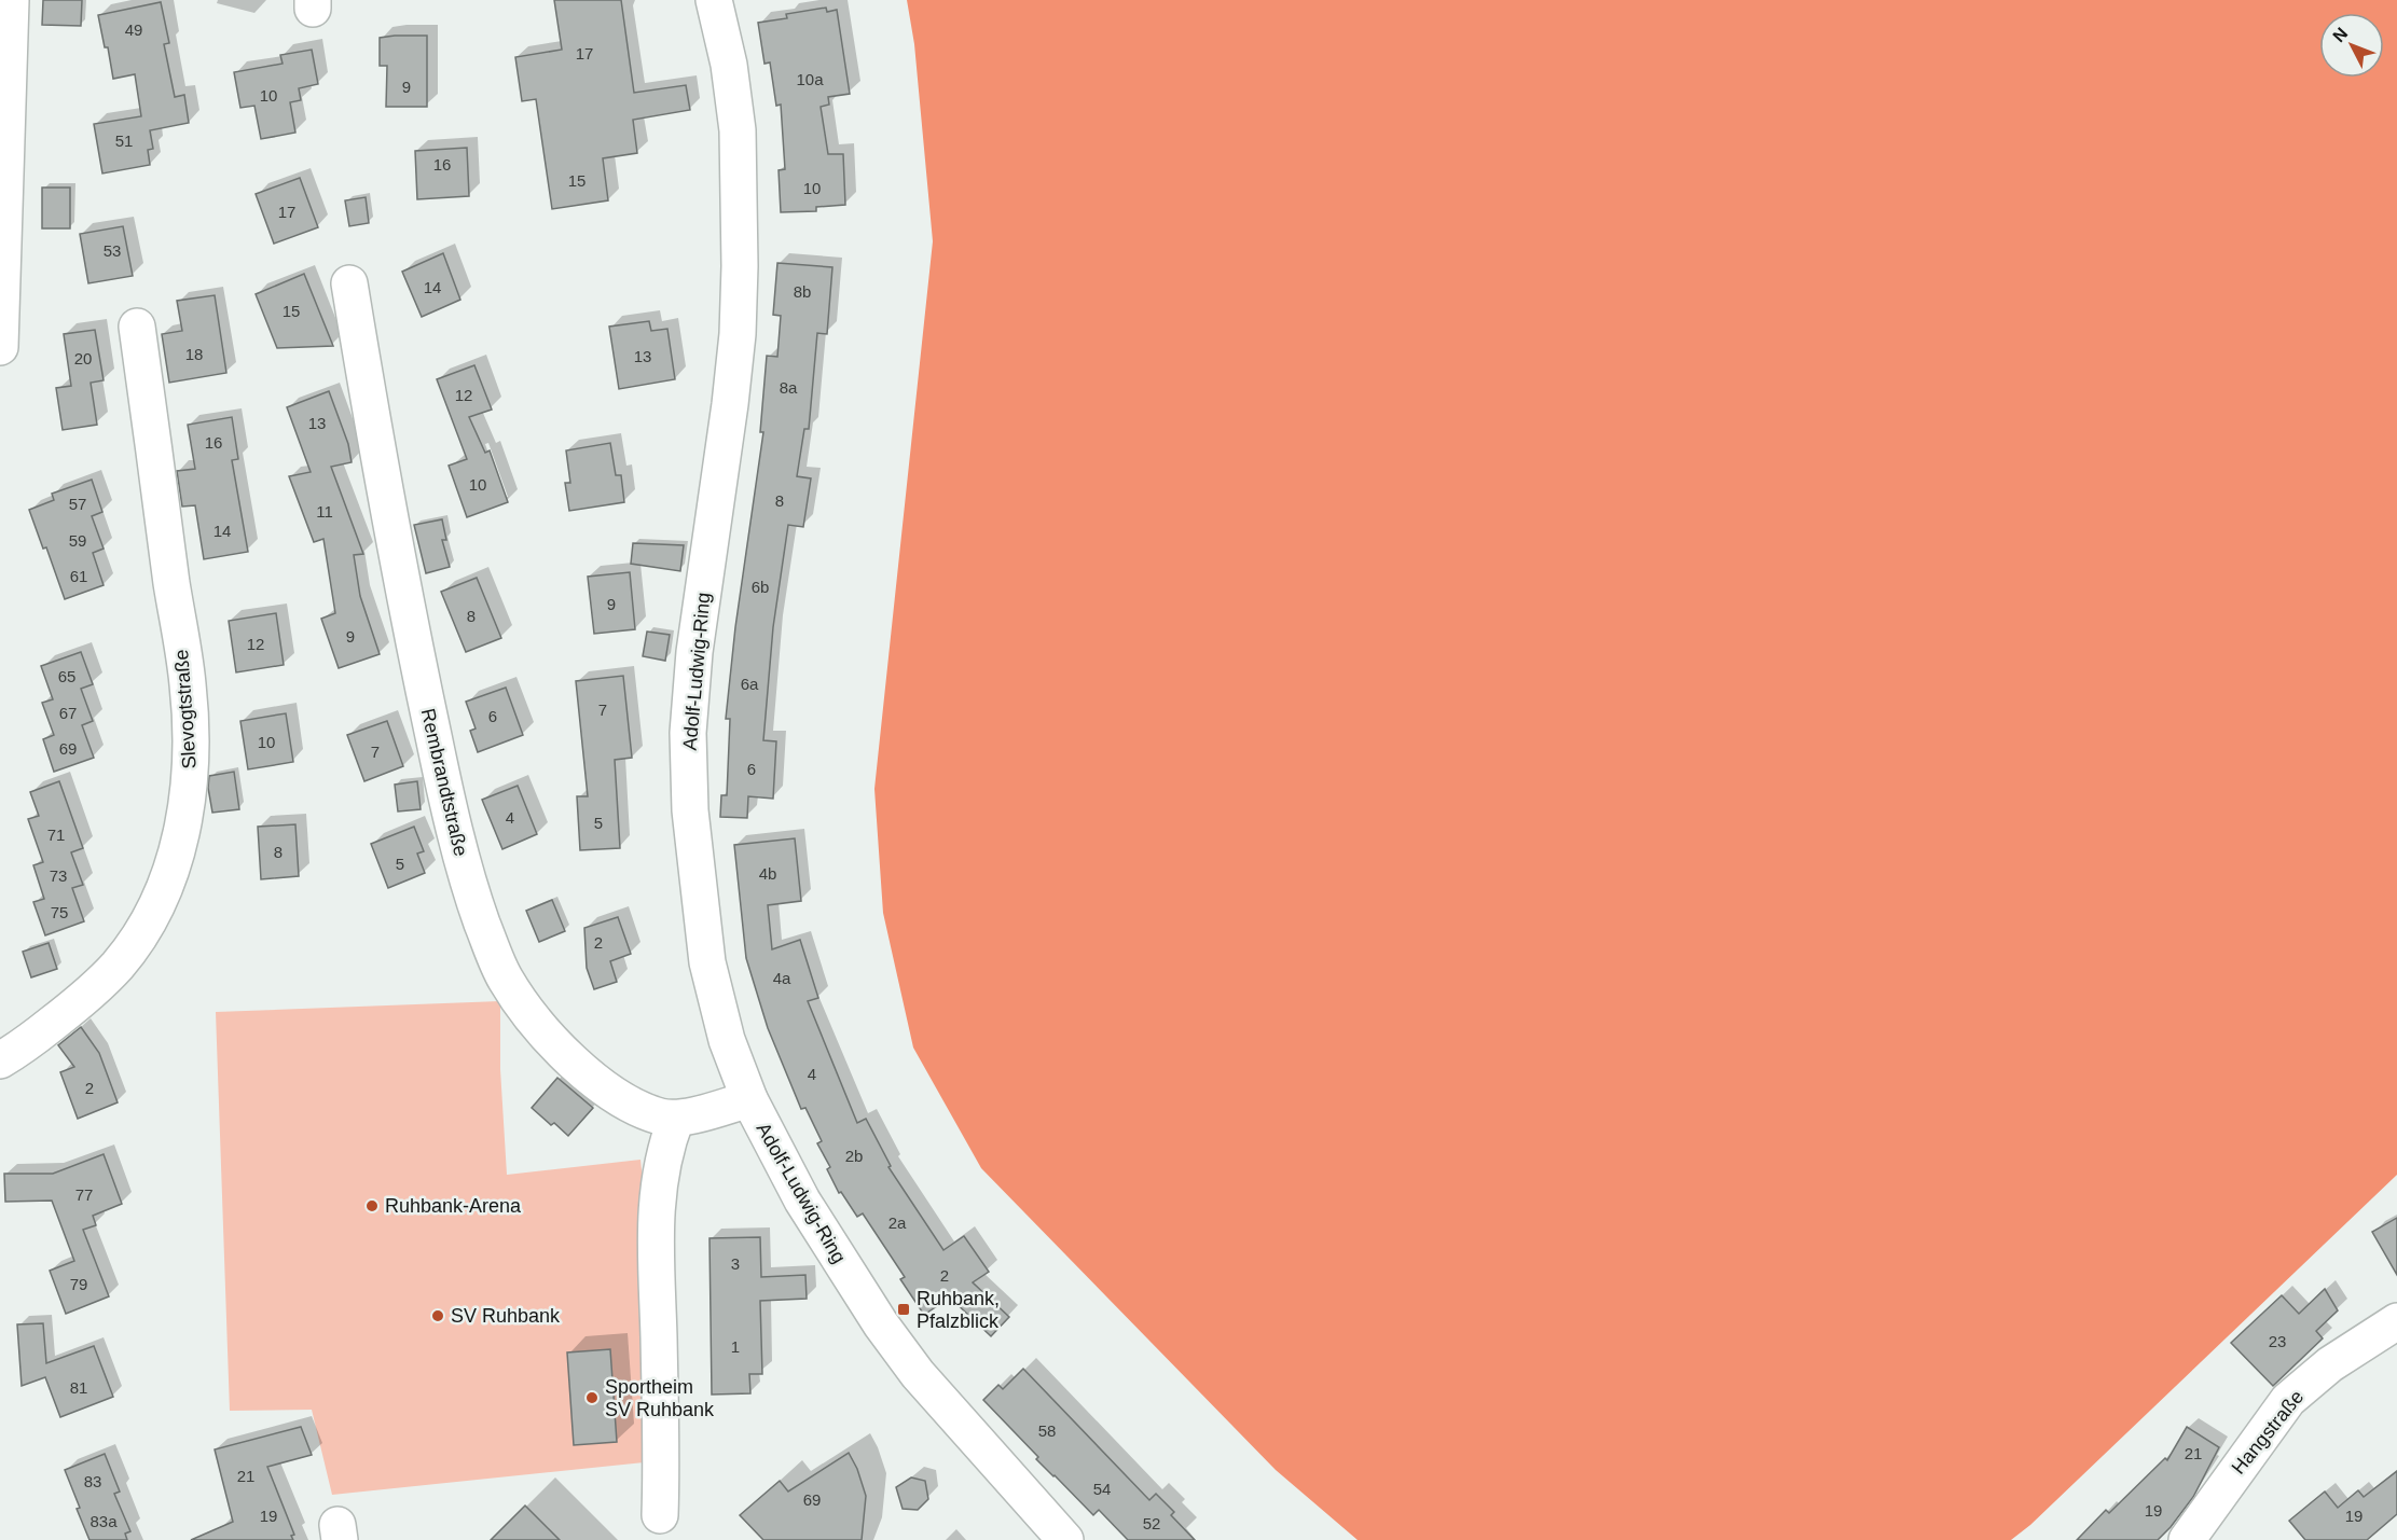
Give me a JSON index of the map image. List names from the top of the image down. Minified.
{"streets":{"street":["Adolf-Ludwig-Ring","Slevogtstraße","Rembrandtstraße","Hangstraße"]},"places":{"other":["Ruhbank-Arena","SV Ruhbank","Sportheim SV Ruhbank"],"transit":["Ruhbank, Pfalzblick"]},"house_numbers":["49","17","10a","9","10","51","16","15","10","17","53","14","8b","15","18","13","20","8a","12","13","16","10","8","57","11","14","59","61","6b","9","8","9","12","65","6a","7","67","6","10","69","7","6","4","5","71","8","5","4b","73","75","2","4a","4","2","2b","77","2a","3","2","79","23","1","81","58","21","21","83","54","69","19","19","19","83a","52"],"north":"top left"}
